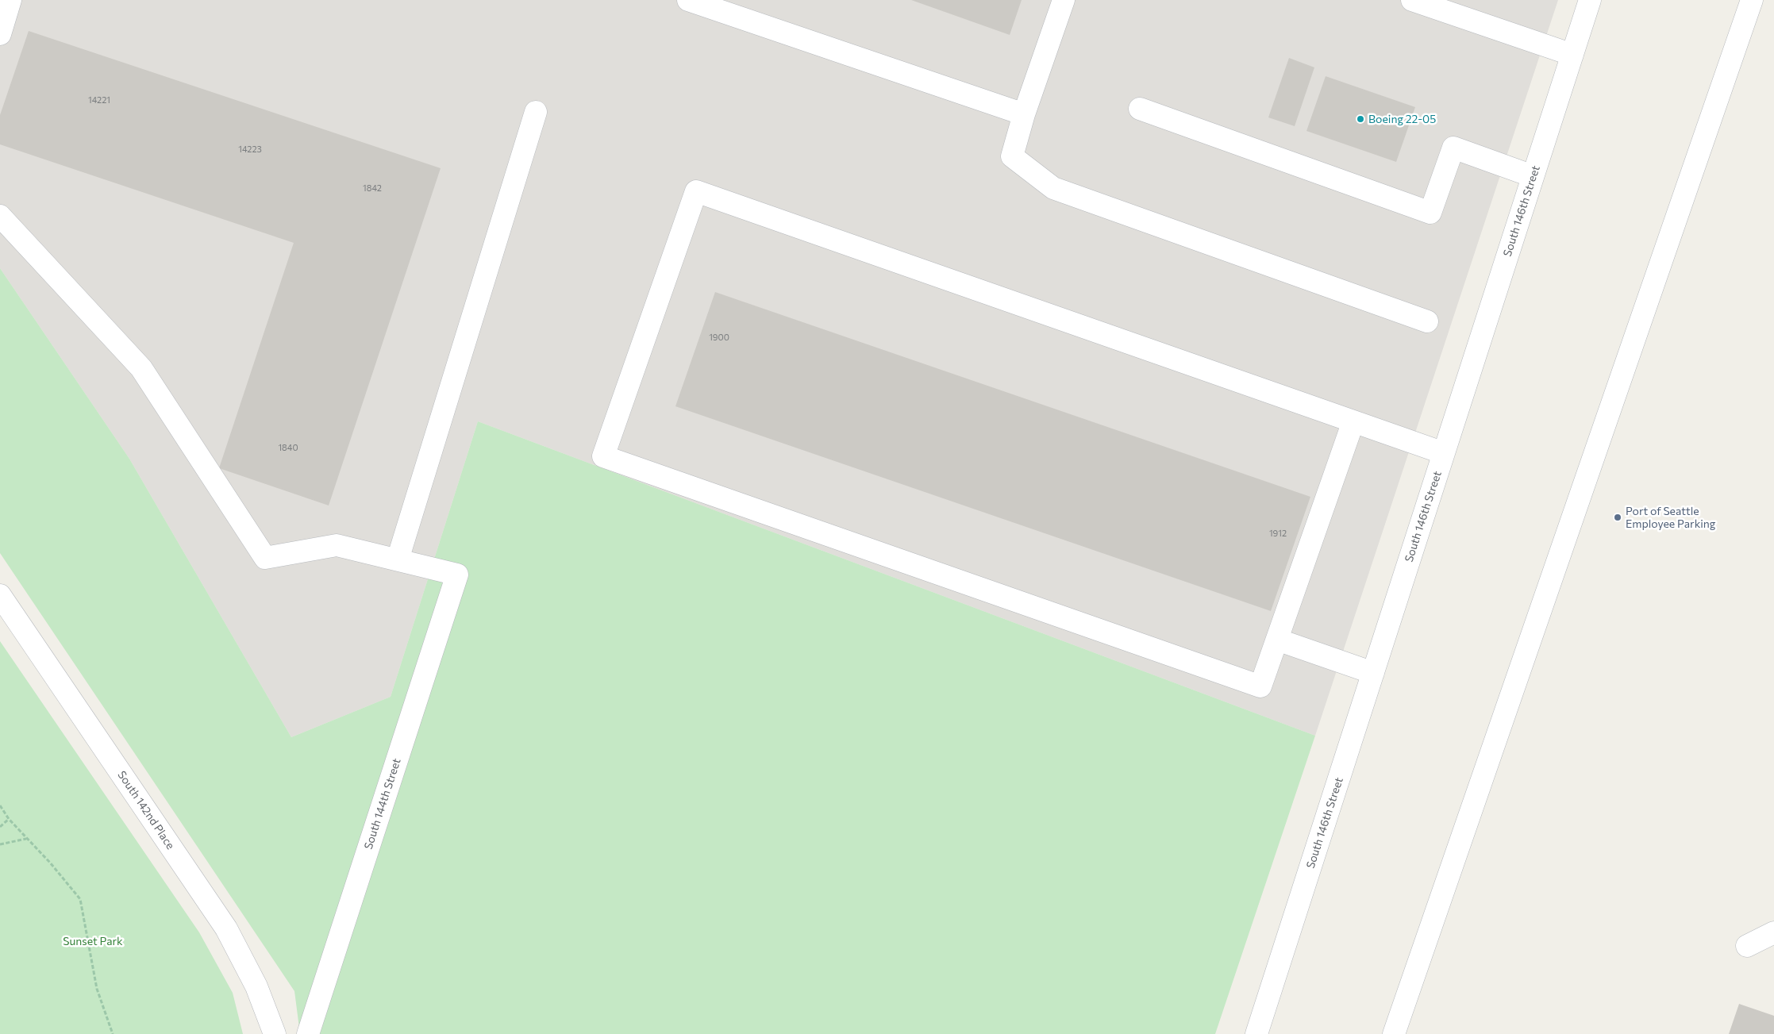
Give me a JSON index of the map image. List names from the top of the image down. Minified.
{"streets":{"street":["South 146th Street","South 144th Street","South 142nd Place"]},"parks":["Sunset Park"],"places":["Boeing 22-05","Port of Seattle Employee Parking"],"house_numbers":["14221","14223","1842","1900","1840","1912"]}
